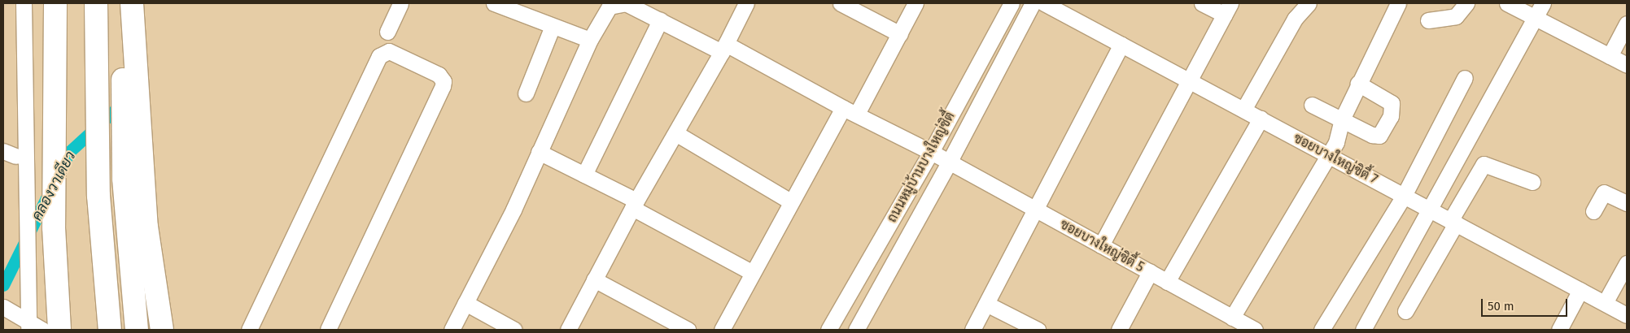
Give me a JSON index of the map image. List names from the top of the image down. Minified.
{"streets":{"street":["ซอยบางใหญ่ซิตี้ 7","ถนนหมู่บ้านบางใหญ่ซิตี้","ซอยบางใหญ่ซิตี้ 5"]},"crossings":[["ถนนหมู่บ้านบางใหญ่ซิตี้","ซอยบางใหญ่ซิตี้ 5"]],"water":["คลองวาเดียว"],"scale_bar":"50 m"}
